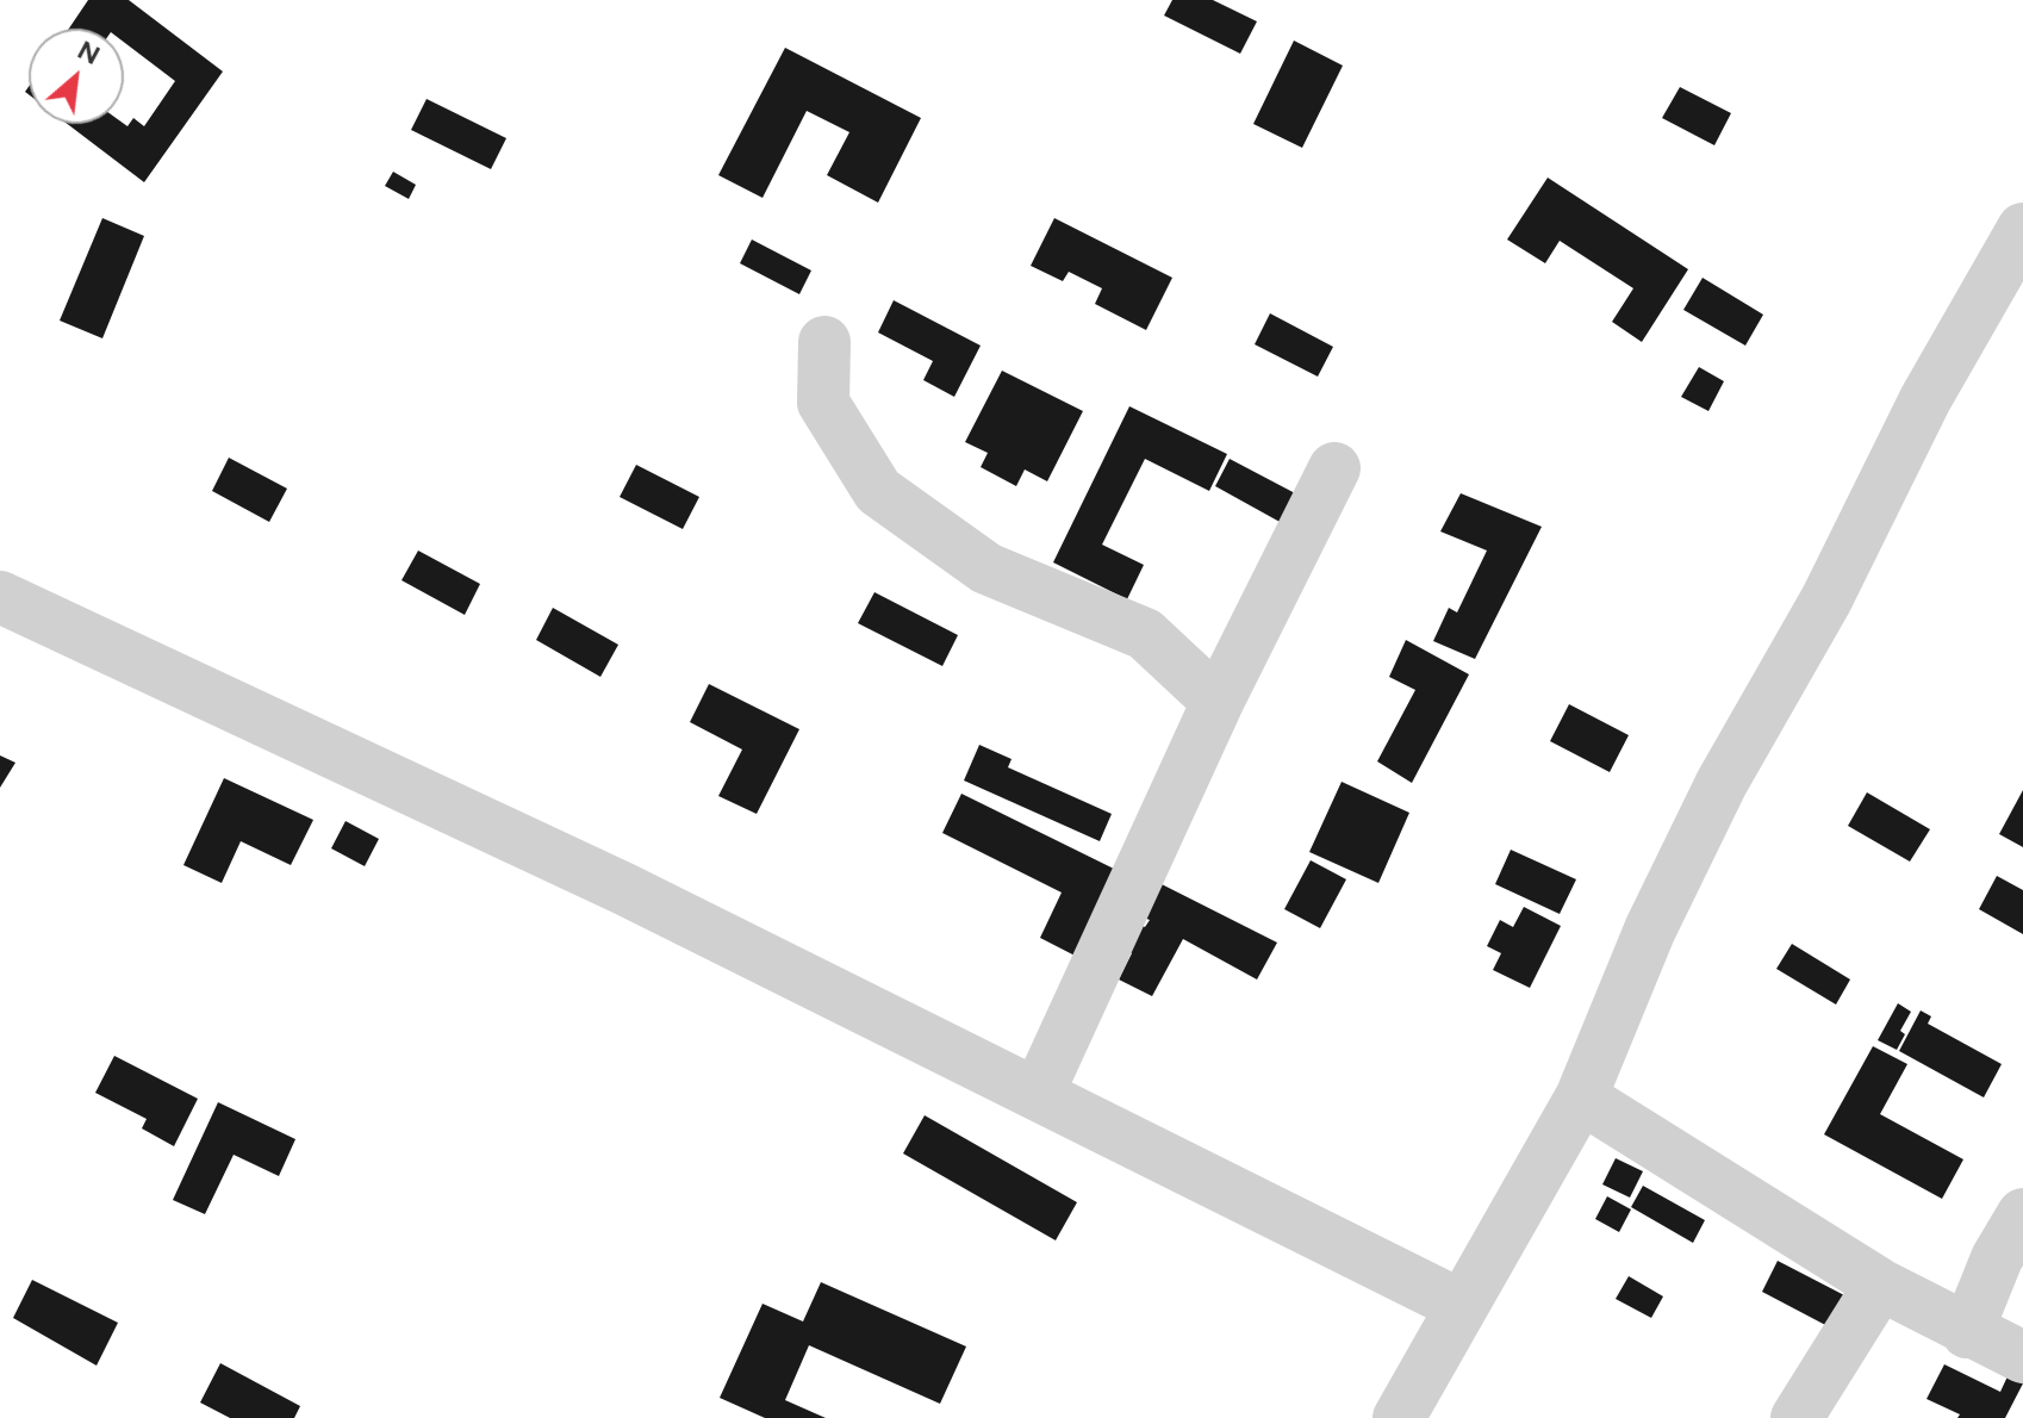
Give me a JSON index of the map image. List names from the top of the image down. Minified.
{"north":"top right"}
